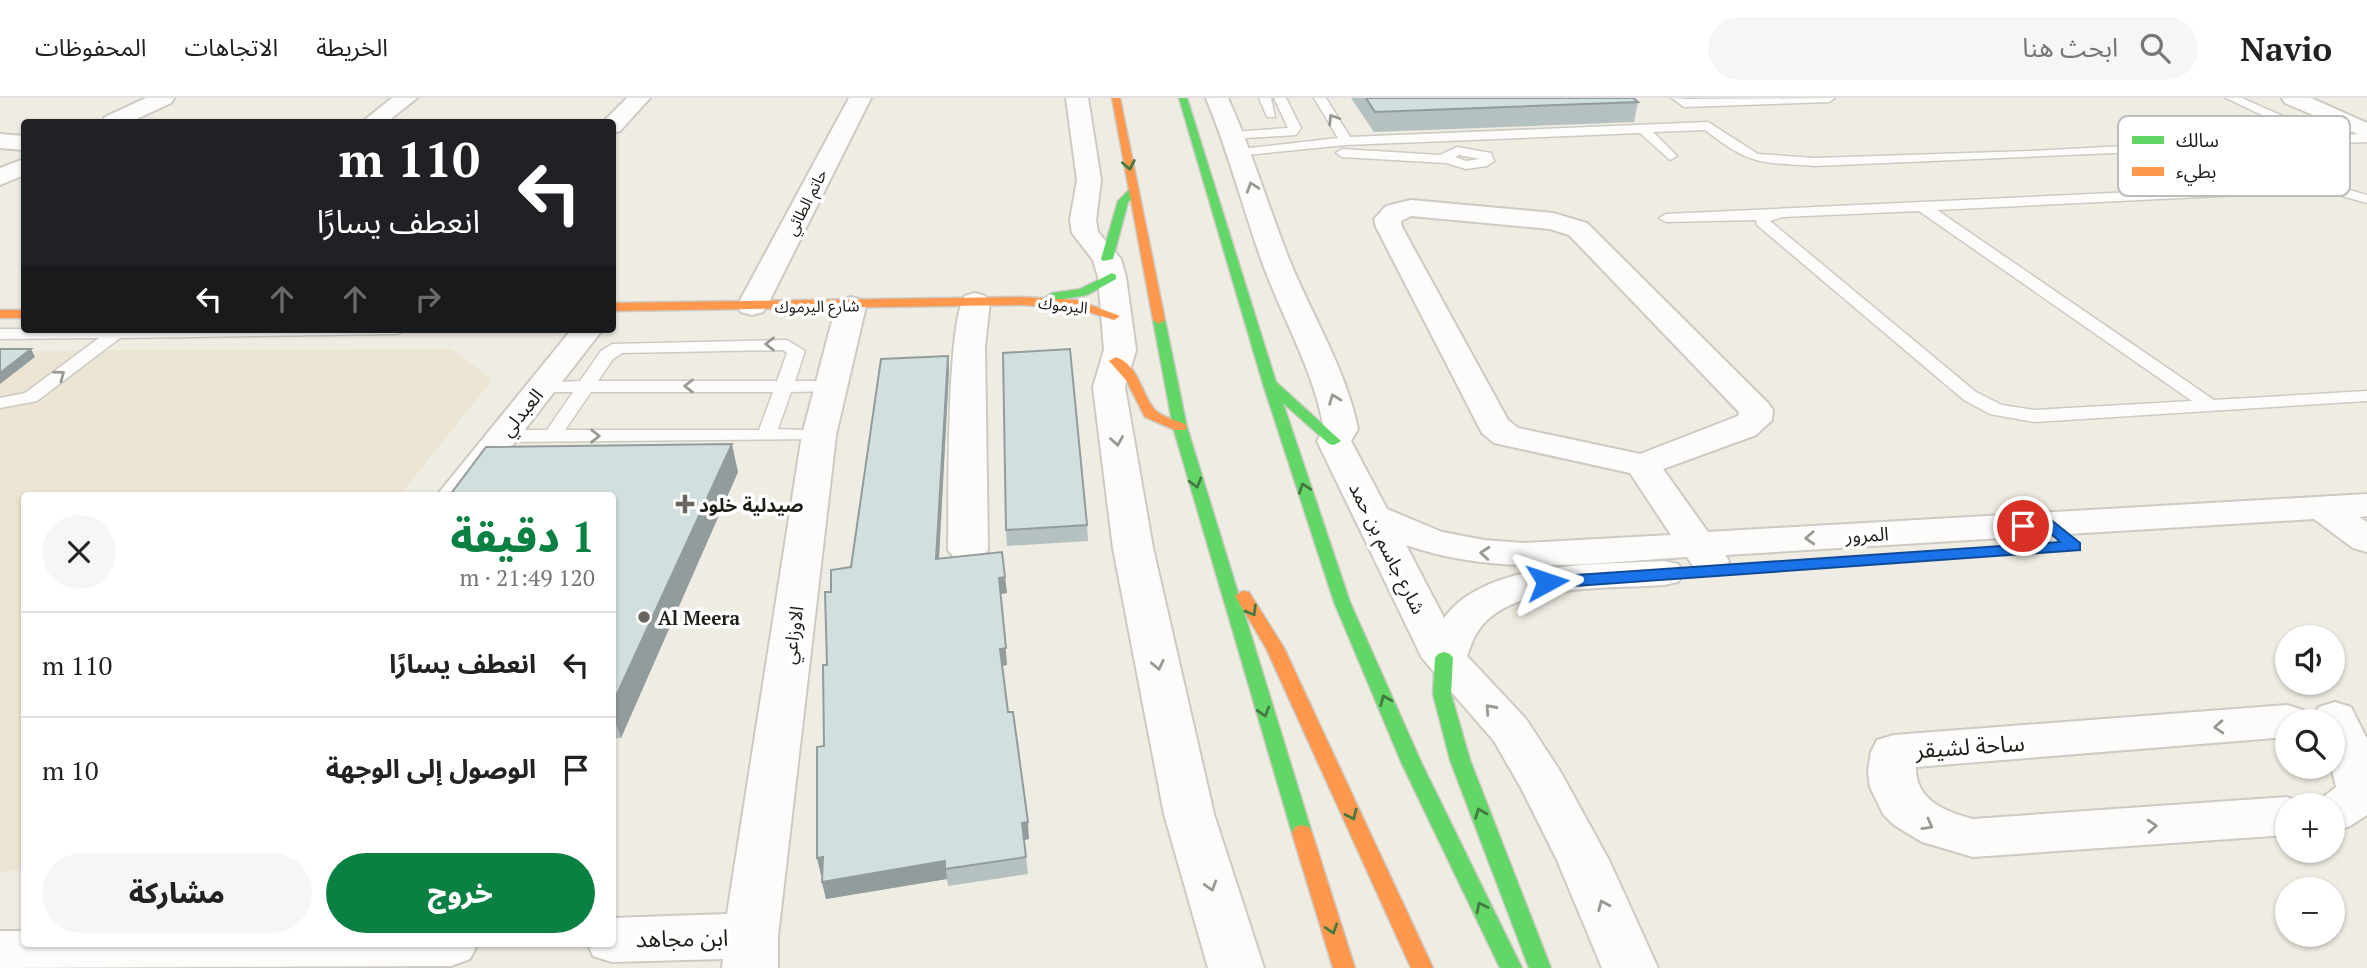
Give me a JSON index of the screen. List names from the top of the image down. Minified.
{"streets":{"main road":["اليرموك","شارع اليرموك"],"street":["حاتم الطائي","العبدلي","المرور","شارع جاسم بن حمد","الاوزاعي","ساحة لشيقر","ابن مجاهد"]},"crossings":[["حاتم الطائي","شارع اليرموك"],["اليرموك","شارع اليرموك"],["شارع اليرموك","الاوزاعي"],["المرور","شارع جاسم بن حمد"],["الاوزاعي","ابن مجاهد"]],"places":{"health":["صيدلية خلود"],"other":["Al Meera"]},"legend":["سالك","بطيء"],"page":{"header":"Navio","search":"ابحث هنا","nav":["الخريطة","الاتجاهات","المحفوظات"],"turn":["110 m","انعطف يسارًا"],"heading":["1 دقيقة","120 m · 21:49"],"list":[{"name":"انعطف يسارًا","value":"110 m"},{"name":"الوصول إلى الوجهة","value":"10 m"}],"map_buttons":["+","−"],"buttons":["خروج","مشاركة"]}}
